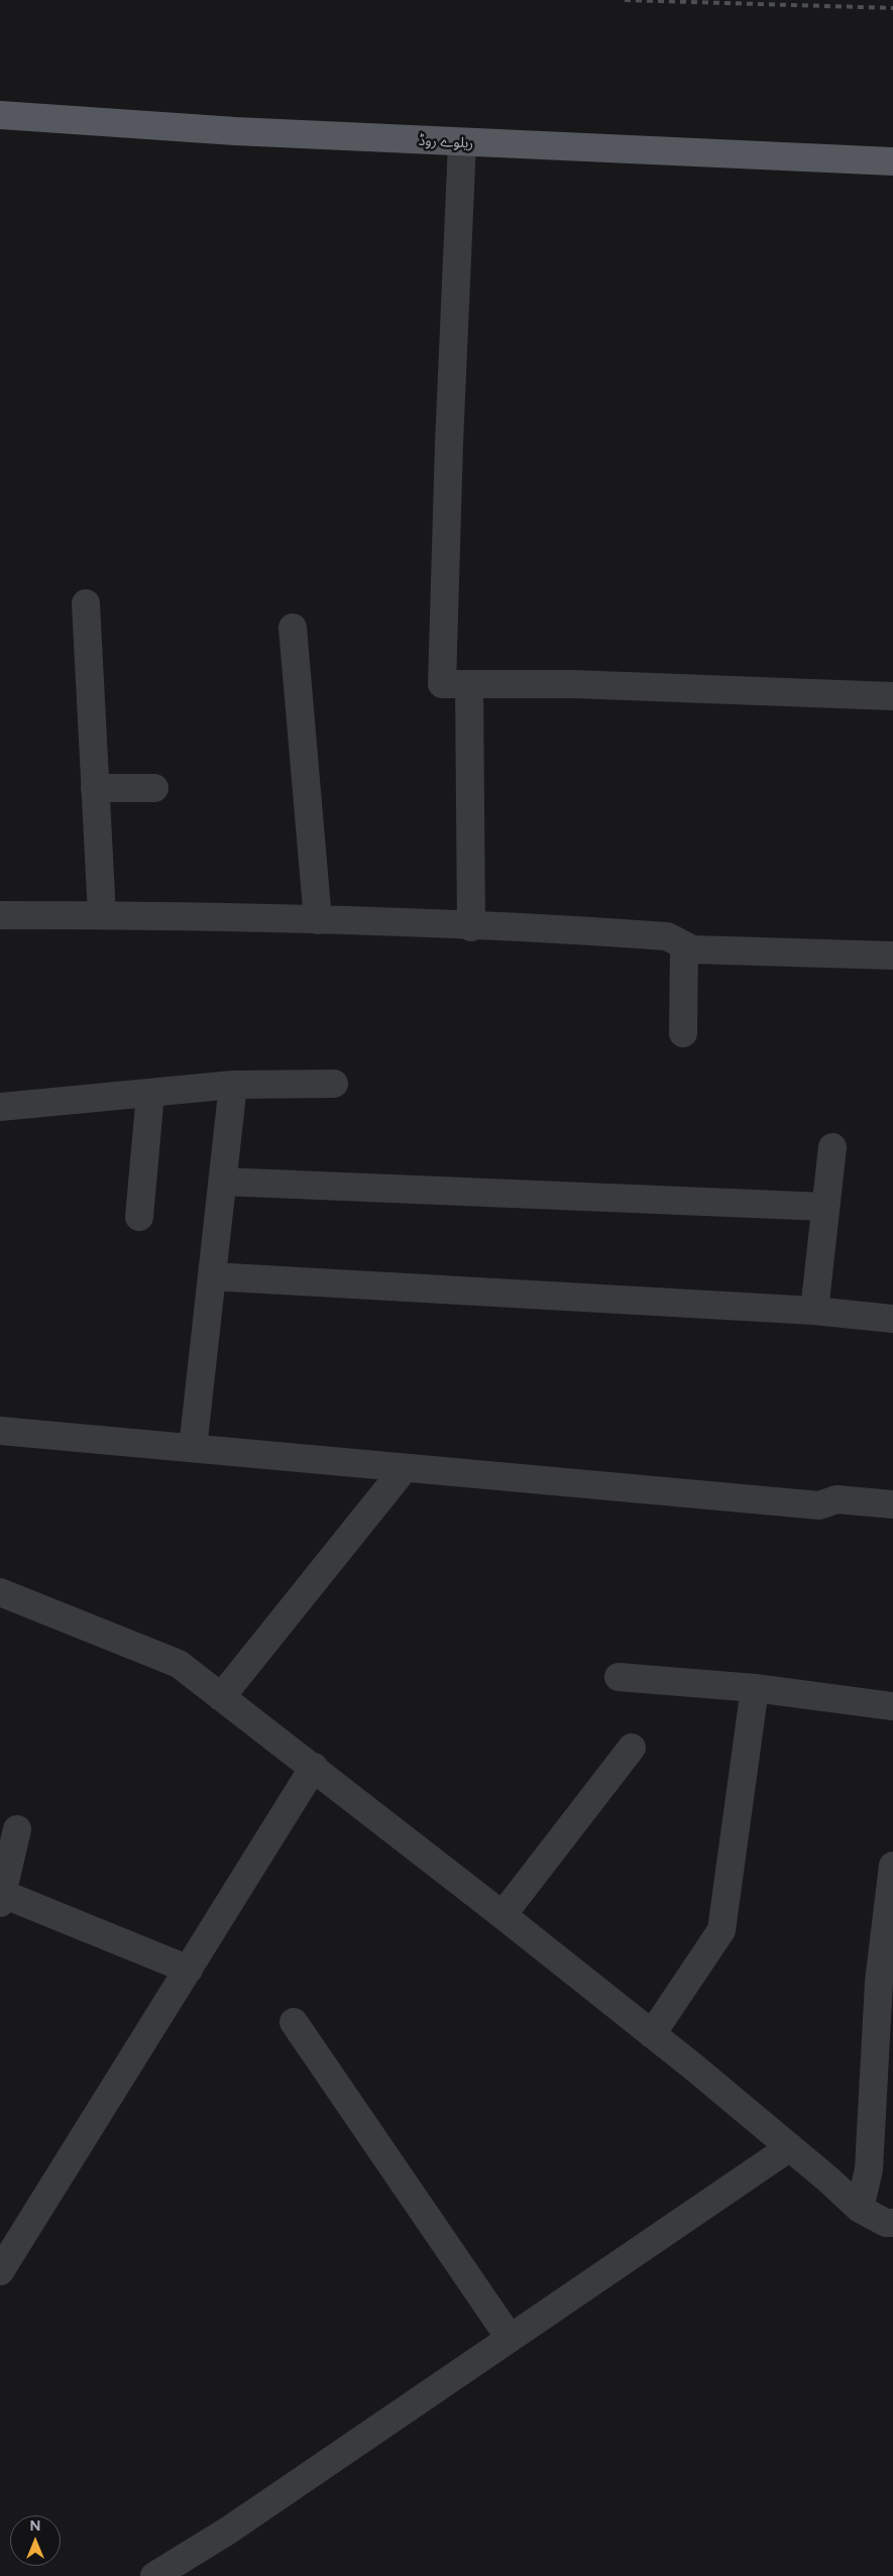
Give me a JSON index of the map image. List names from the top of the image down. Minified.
{"streets":{"main road":["ریلوے روڈ"]},"north":"top"}
